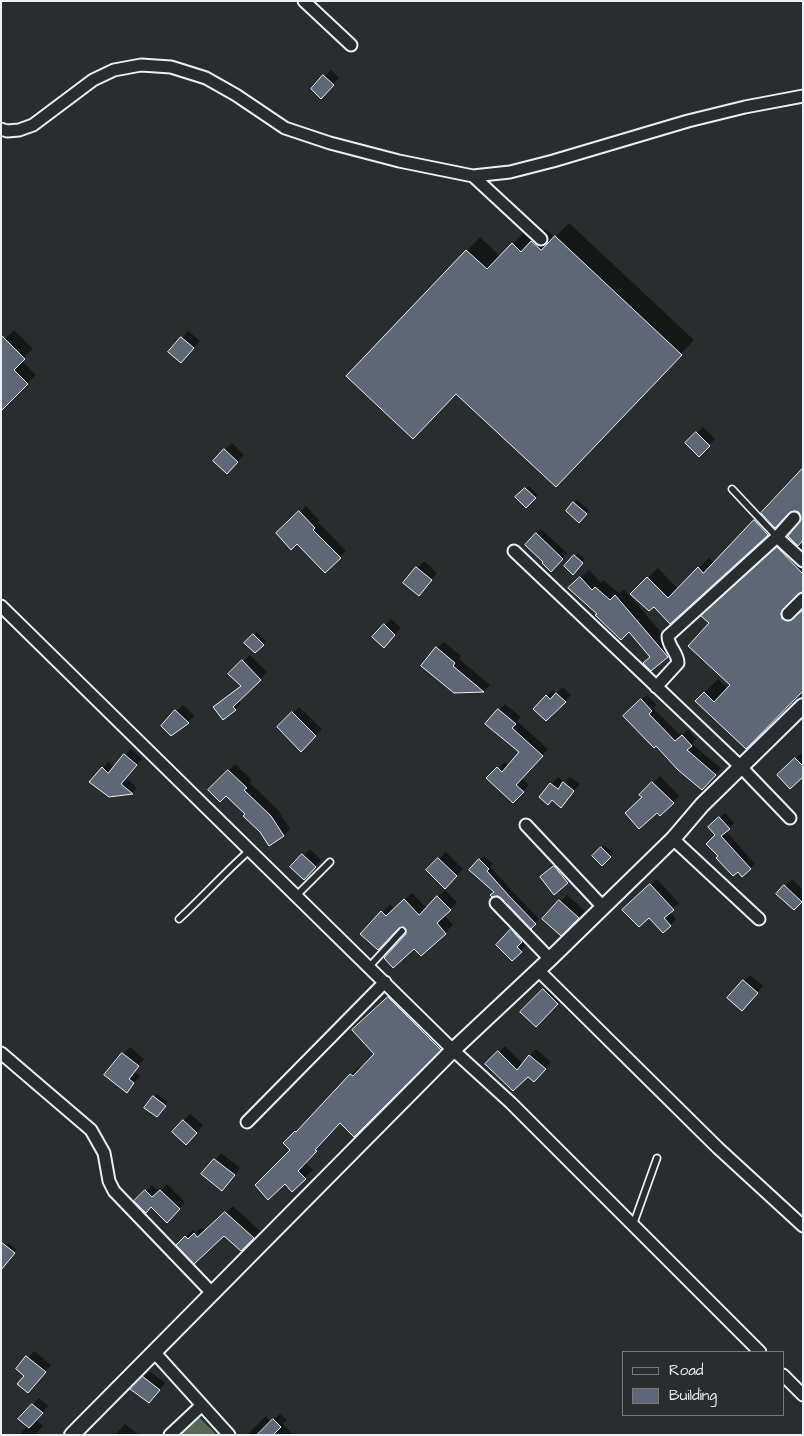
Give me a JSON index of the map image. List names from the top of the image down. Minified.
{"legend":["Road","Building"]}
